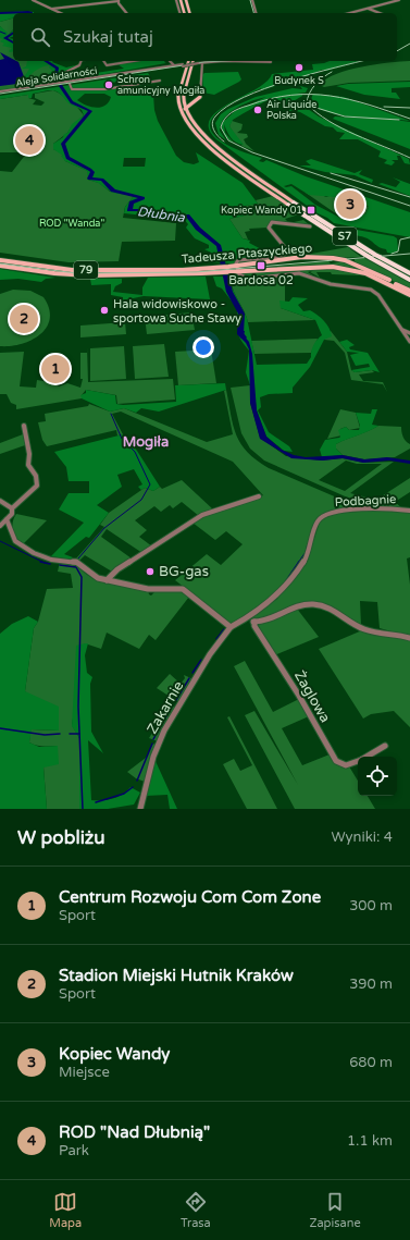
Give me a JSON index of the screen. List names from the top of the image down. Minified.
{"streets":{"highway":["S7"],"main road":["Tadeusza Ptaszyckiego","79"],"street":["Aleja Solidarności","Podbagnie","Żaglowa","Zakarnie"]},"districts":["Mogiła"],"water":["Dłubnia"],"parks":["ROD \"Wanda\""],"places":{"other":["Budynek S","Schron amunicyjny Mogiła","Air Liquide Polska","Hala widowiskowo - sportowa Suche Stawy","BG-gas"],"transit":["Kopiec Wandy 01","Bardosa 02"]},"page":{"search":"Szukaj tutaj","pins":["4","3","2","1"],"heading":["W pobliżu","Wyniki: 4"],"list":[{"mark":"1","name":"Centrum Rozwoju Com Com Zone","note":"Sport","value":"300 m"},{"mark":"2","name":"Stadion Miejski Hutnik Kraków","note":"Sport","value":"390 m"},{"mark":"3","name":"Kopiec Wandy","note":"Miejsce","value":"680 m"},{"mark":"4","name":"ROD \"Nad Dłubnią\"","note":"Park","value":"1.1 km"}],"nav":["Mapa","Trasa","Zapisane"]}}
